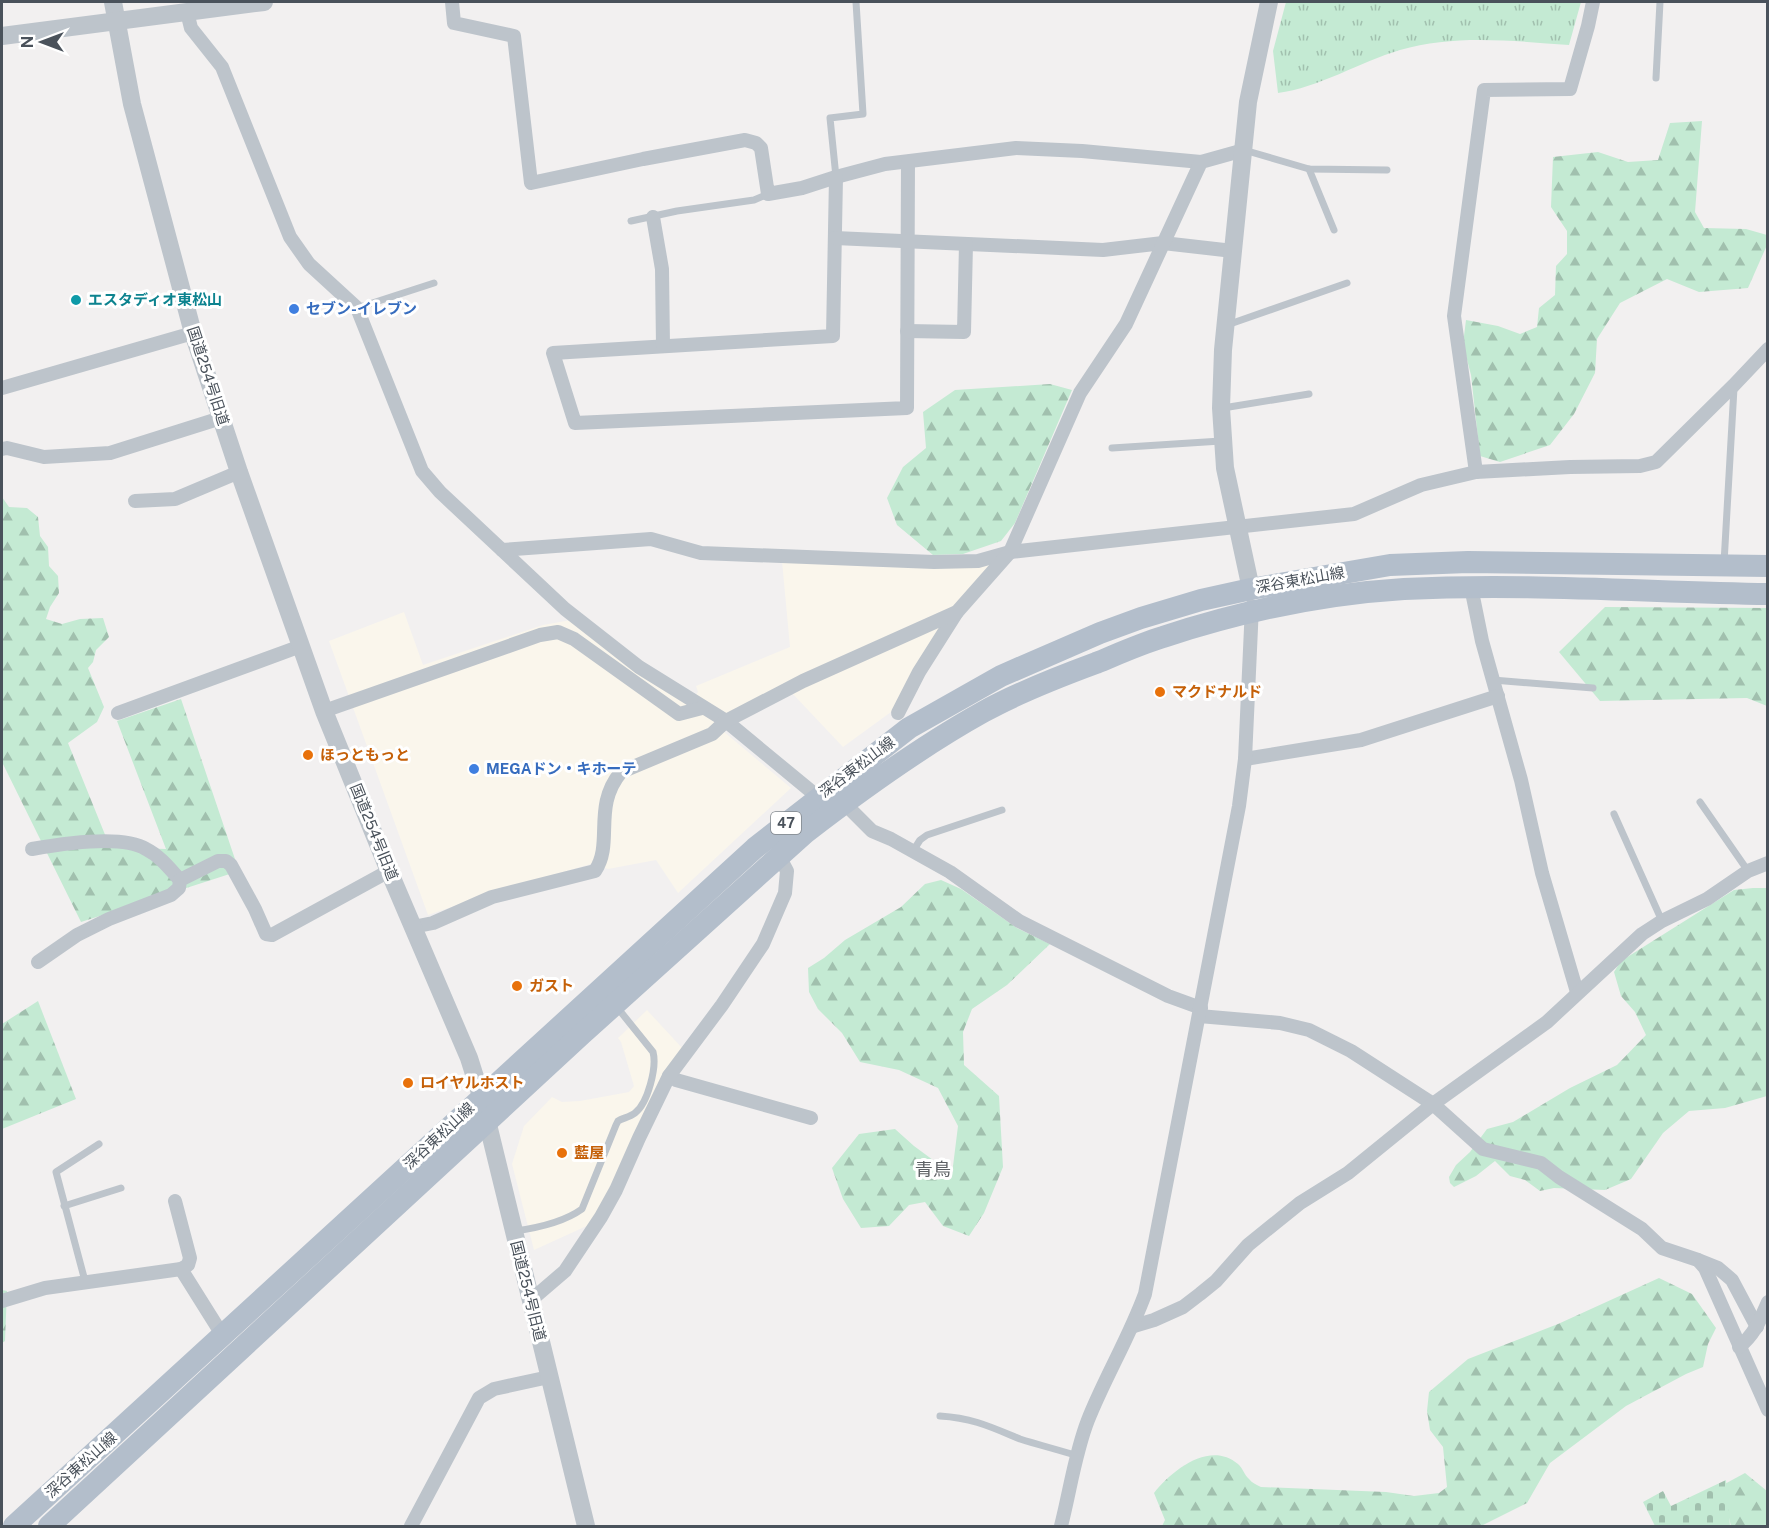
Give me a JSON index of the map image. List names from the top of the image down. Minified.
{"streets":{"main road":["深谷東松山線","47"],"street":["国道254号旧道"]},"crossings":[["国道254号旧道","深谷東松山線"]],"districts":["青鳥"],"places":["エスタディオ東松山","セブン-イレブン","マクドナルド","ほっともっと","MEGAドン・キホーテ","ガスト","ロイヤルホスト","藍屋"],"north":"left"}
